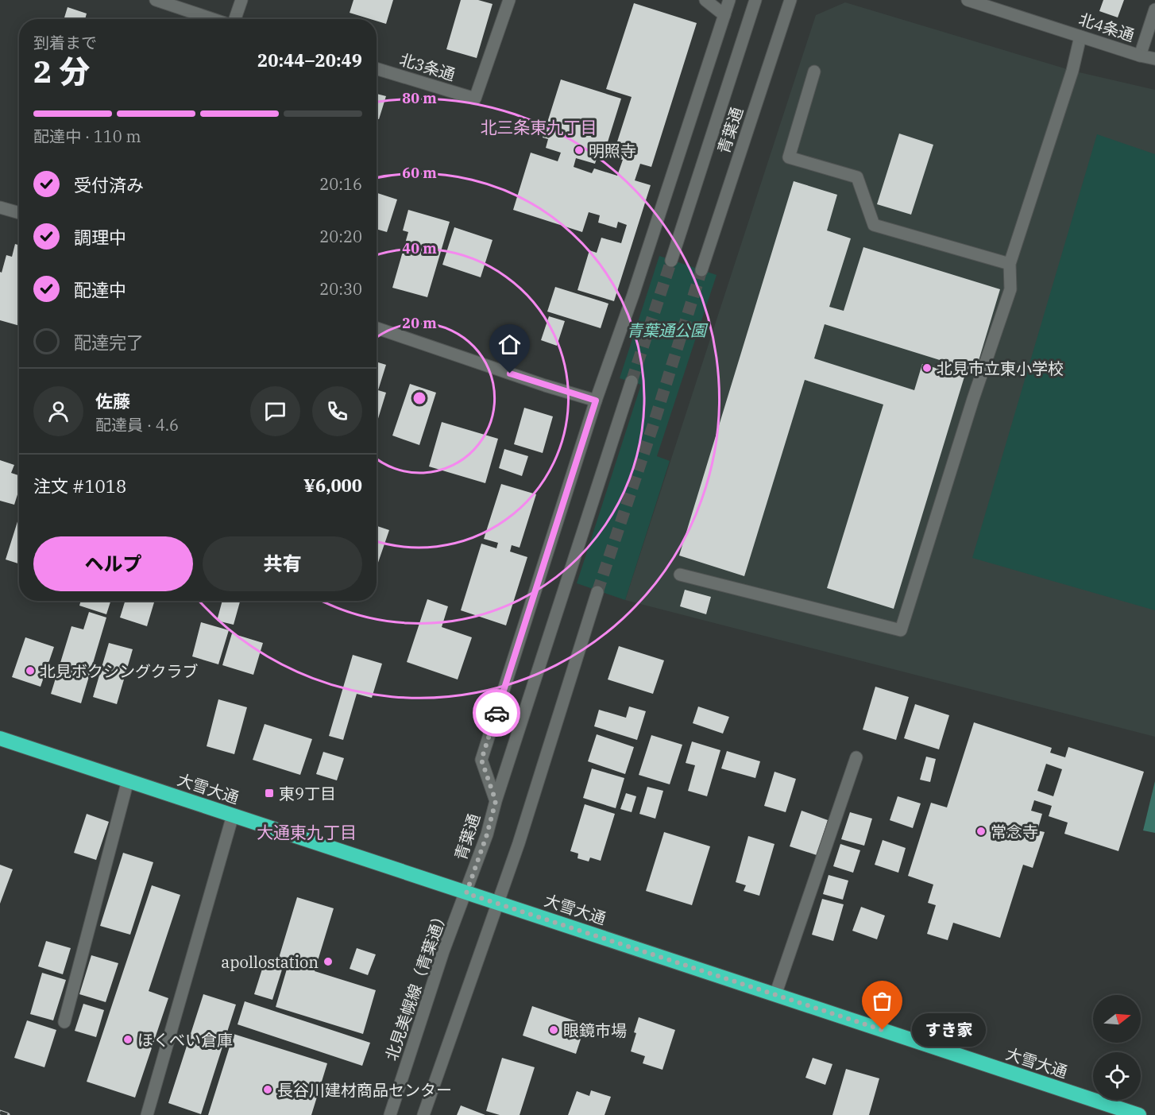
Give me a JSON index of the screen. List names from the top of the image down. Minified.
{"streets":{"highway":["大雪大通"],"street":["北4条通","北3条通","青葉通","北見美幌線（青葉通）"]},"crossings":[["青葉通","大雪大通"],["青葉通","北見美幌線（青葉通）"],["大雪大通","北見美幌線（青葉通）"]],"districts":["北三条東九丁目","大通東九丁目"],"parks":["青葉通公園"],"places":{"other":["明照寺","北見市立東小学校","北見ボクシングクラブ","常念寺","apollostation","眼鏡市場","すき家","ほくべい倉庫","長谷川建材商品センター"],"transit":["東9丁目"]},"north":"right","page":{"heading":["2 分","到着まで","20:44–20:49"],"panel":["佐藤","配達員 · 4.6","注文 #1018","¥6,000"],"bar":"配達中 · 110 m","list":[["受付済み","20:16"],["調理中","20:20"],["配達中","20:30"],"配達完了"],"buttons":["ヘルプ","共有"],"bubble":"すき家"},"rings":["80 m","60 m","40 m","20 m"]}
